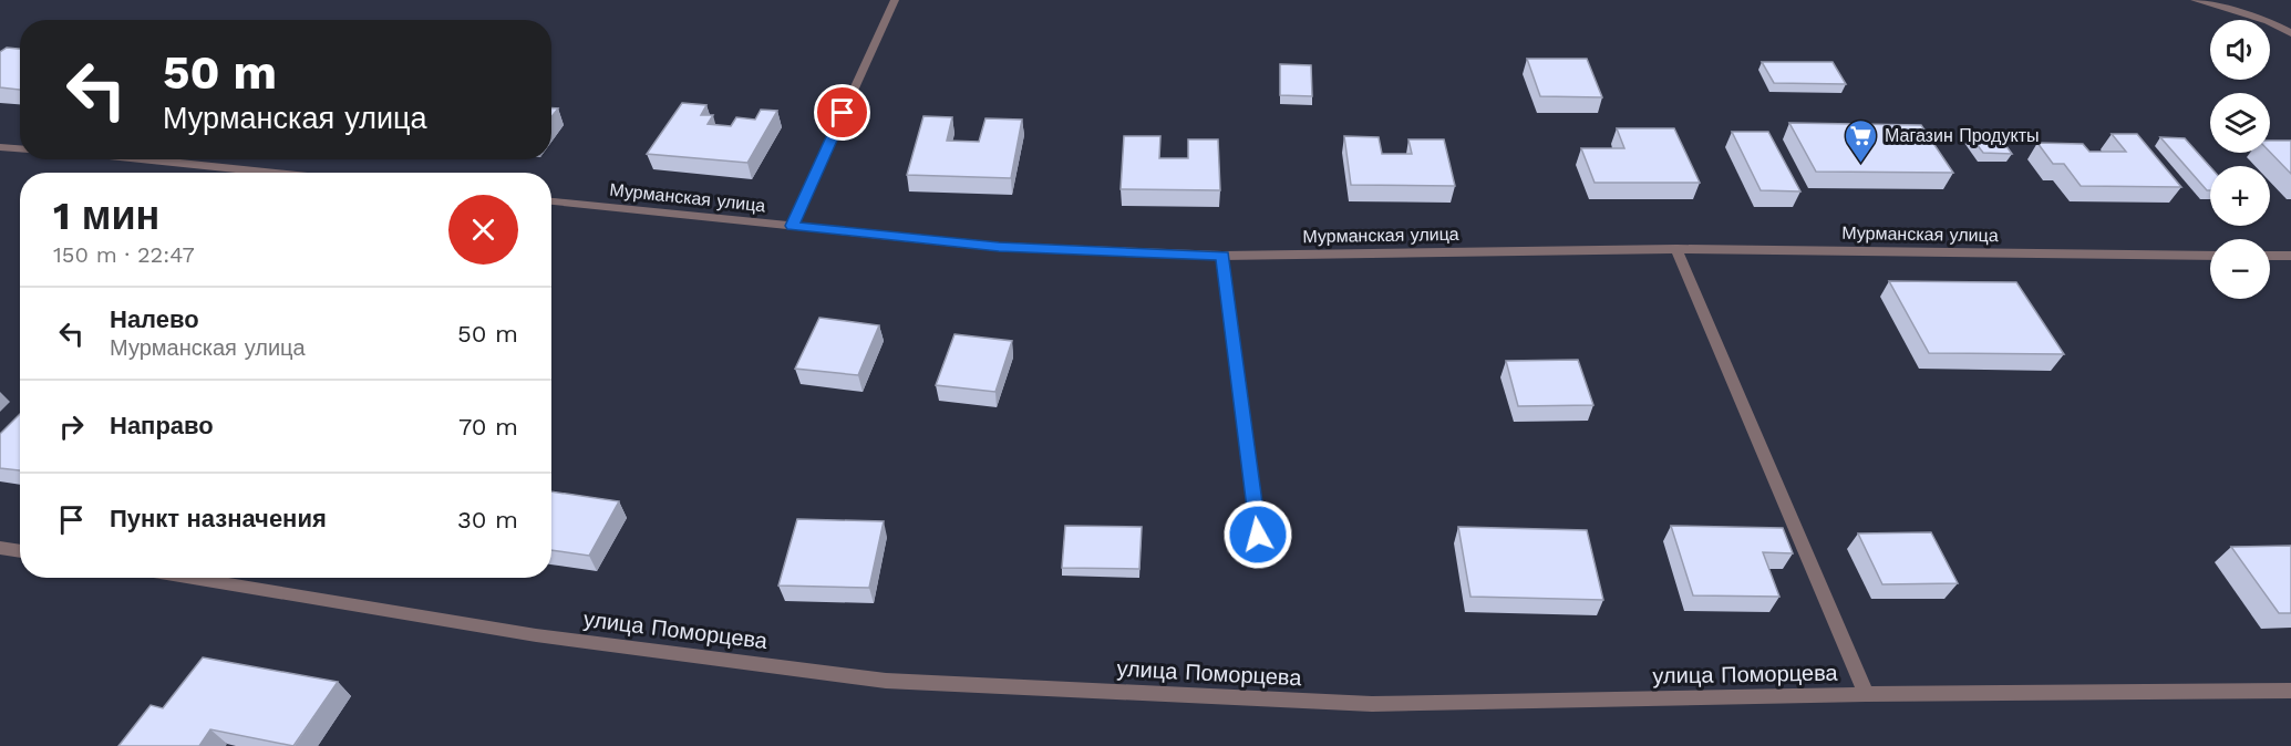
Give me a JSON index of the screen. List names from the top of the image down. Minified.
{"streets":{"street":["Мурманская улица","улица Поморцева"]},"places":{"supermarket":["Магазин Продукты"]},"page":{"map_buttons":["+","−"],"turn":["50 m","Мурманская улица"],"heading":["1 мин","150 m · 22:47"],"list":[{"name":"Налево","note":"Мурманская улица","value":"50 m"},{"name":"Направо","value":"70 m"},{"name":"Пункт назначения","value":"30 m"}]}}
